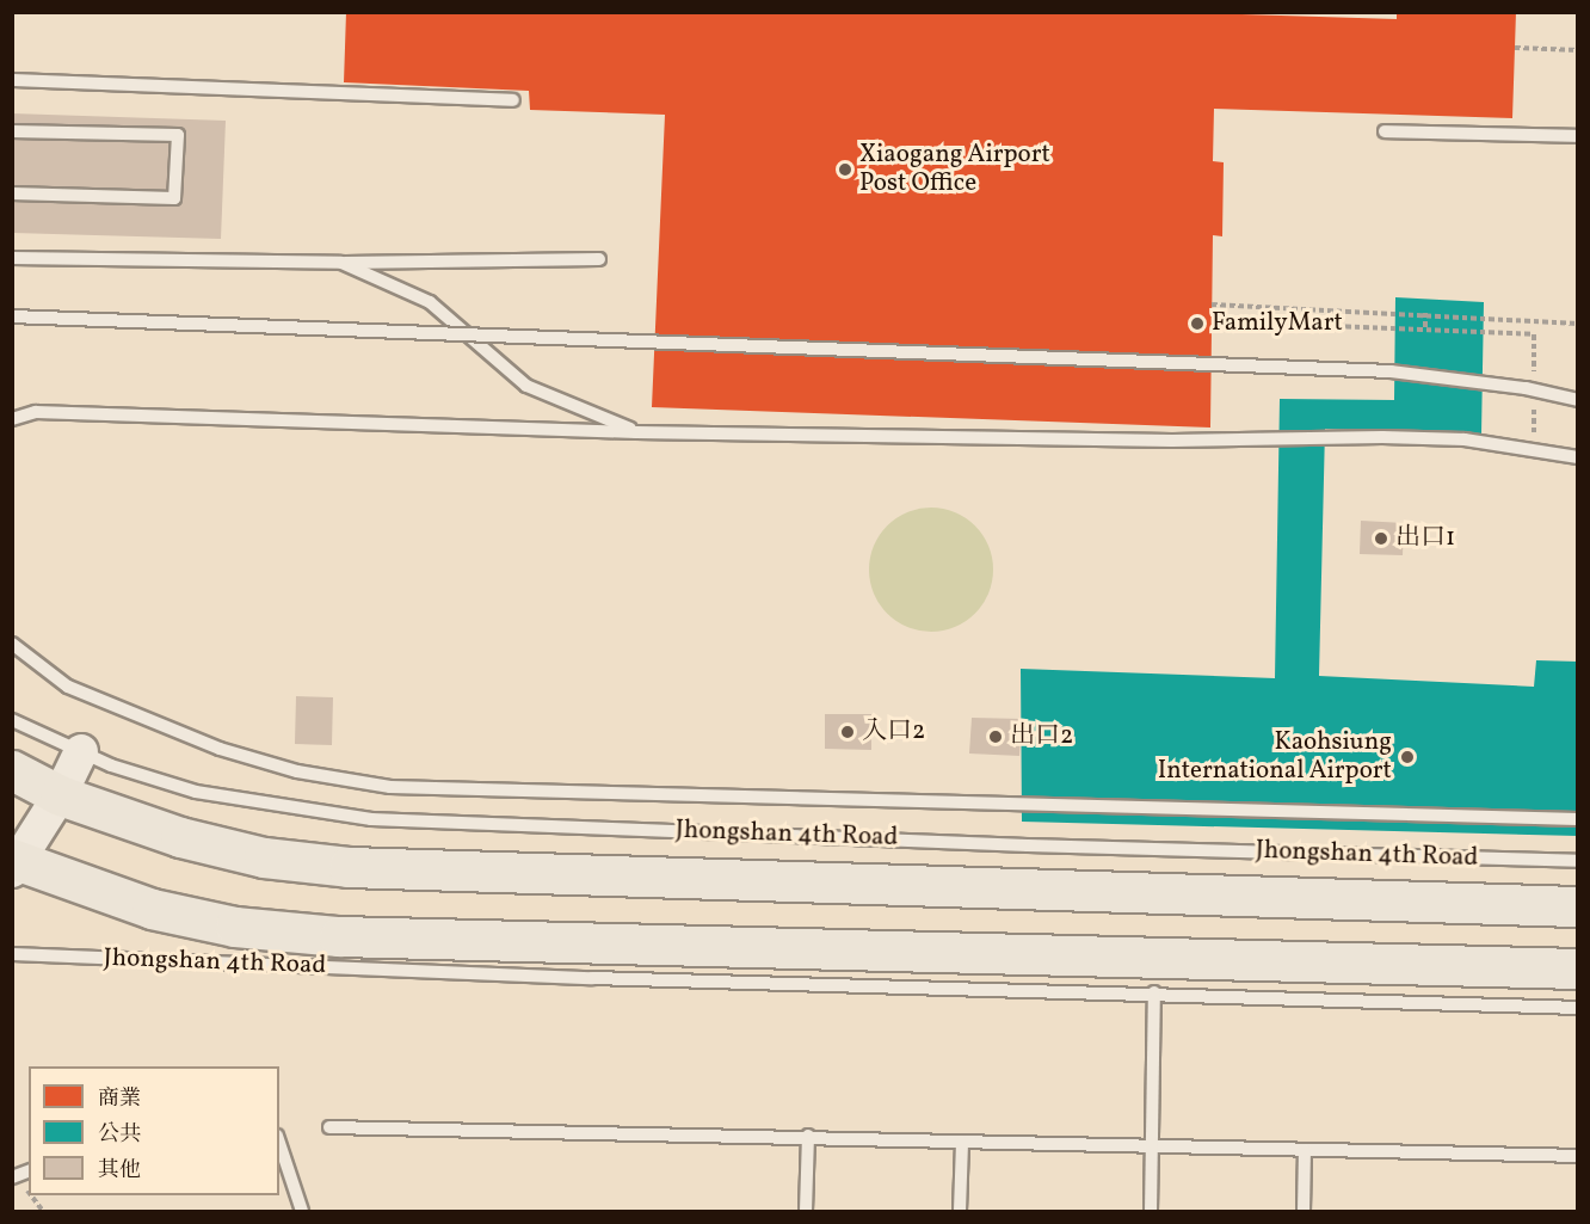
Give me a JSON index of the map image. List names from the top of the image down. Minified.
{"streets":{"main road":["Jhongshan 4th Road"]},"places":["Xiaogang Airport Post Office","FamilyMart","出口1","入口2","出口2","Kaohsiung International Airport"],"legend":["商業","公共","其他"]}
